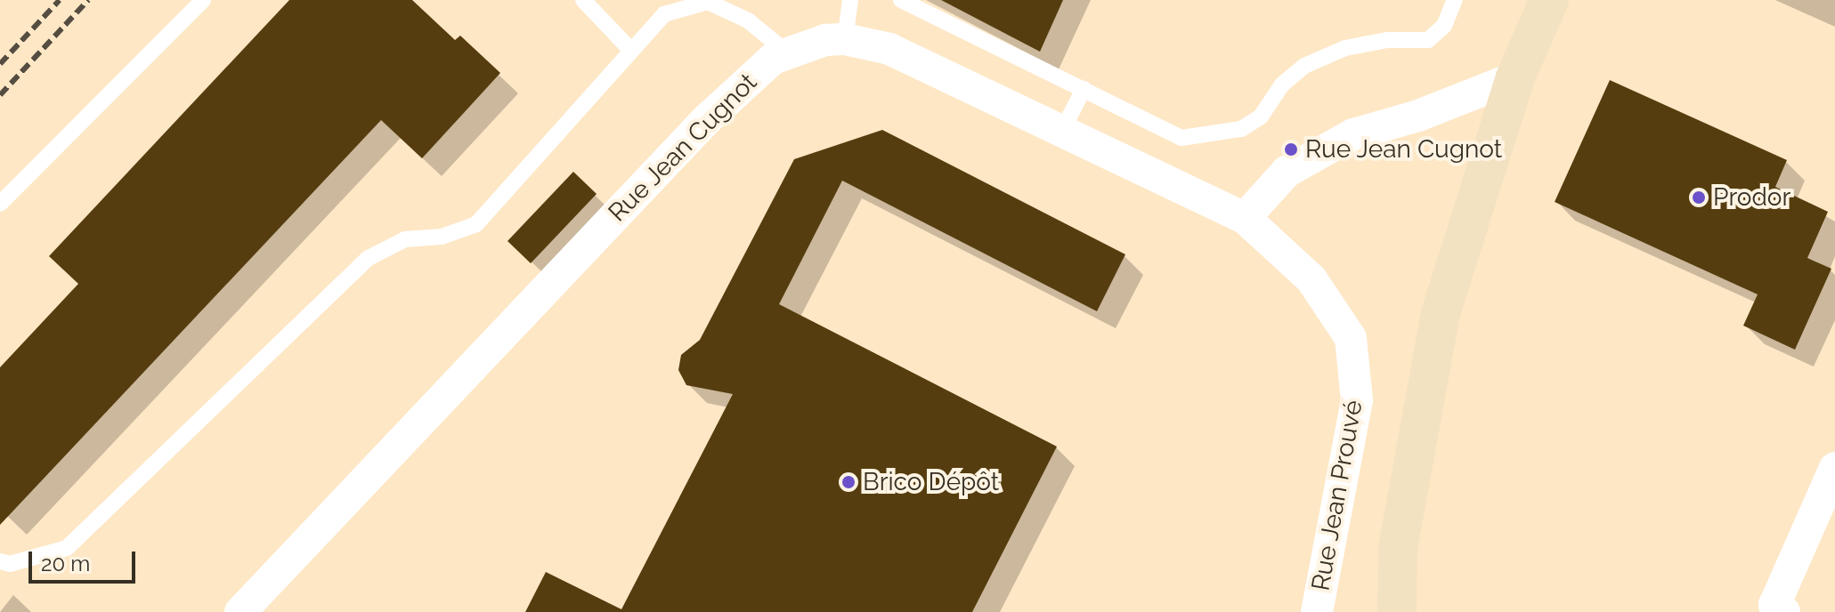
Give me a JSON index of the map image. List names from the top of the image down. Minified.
{"streets":{"street":["Rue Jean Cugnot","Rue Jean Prouvé"]},"crossings":[["Rue Jean Cugnot","Rue Jean Prouvé"]],"places":["Rue Jean Cugnot","Prodor","Brico Dépôt"],"scale_bar":"20 m"}
